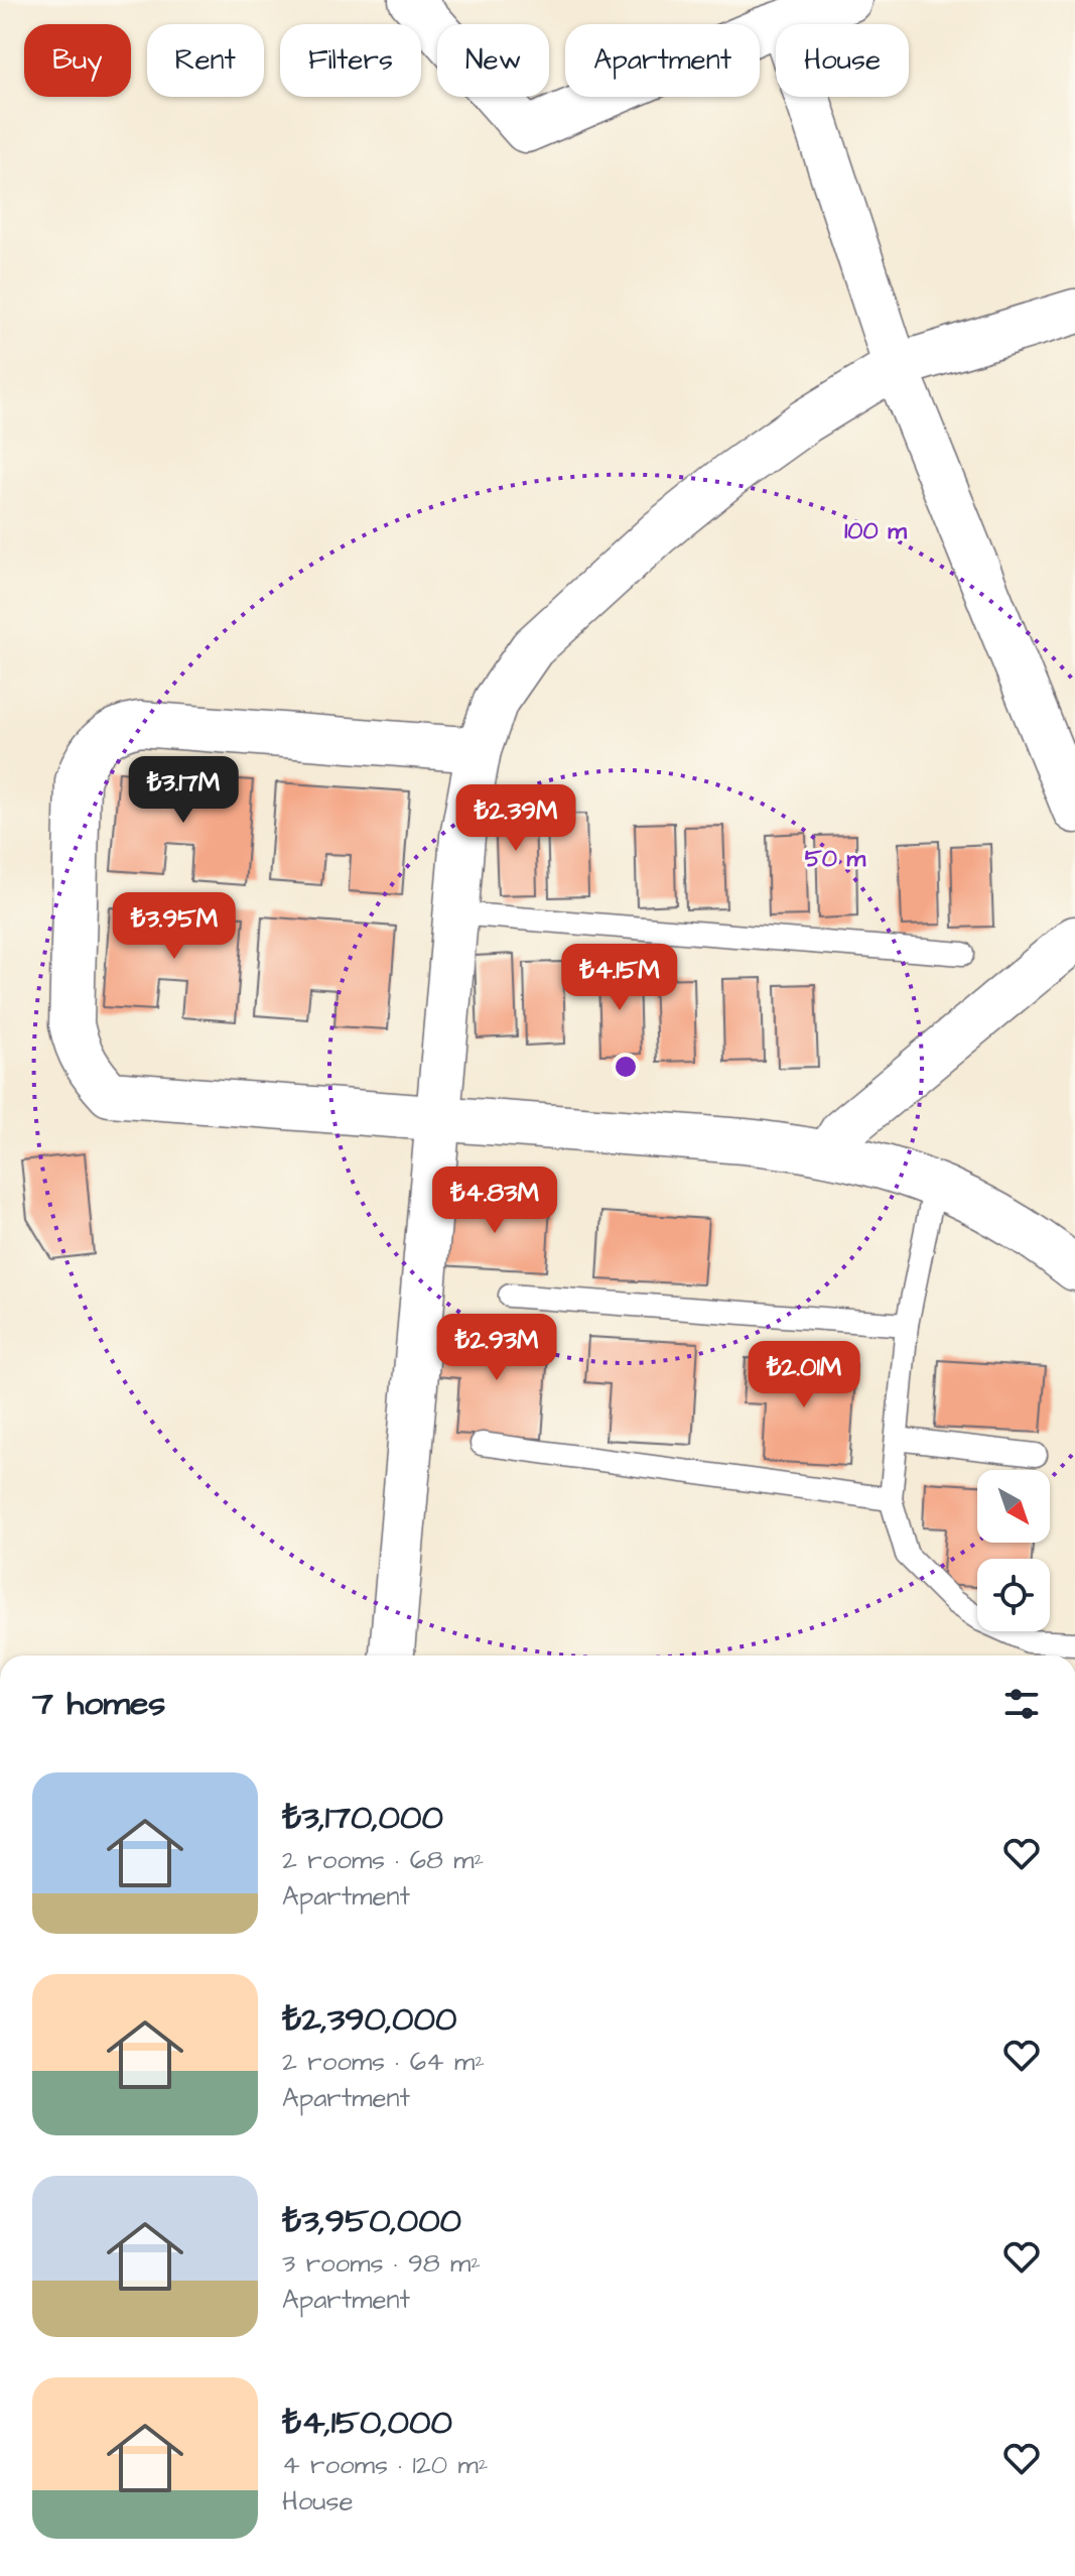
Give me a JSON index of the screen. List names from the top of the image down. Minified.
{"north":"bottom right","page":{"chip":["Buy","Rent","Filters","New","Apartment","House"],"price":["₺3.17M","₺2.39M","₺3.95M","₺4.15M","₺4.83M","₺2.93M","₺2.01M"],"heading":"7 homes","list":[{"name":"₺3,170,000","note":"2 rooms · 68 m² · Apartment"},{"name":"₺2,390,000","note":"2 rooms · 64 m² · Apartment"},{"name":"₺3,950,000","note":"3 rooms · 98 m² · Apartment"},{"name":"₺4,150,000","note":"4 rooms · 120 m² · House"}]},"rings":["100 m","50 m"]}
